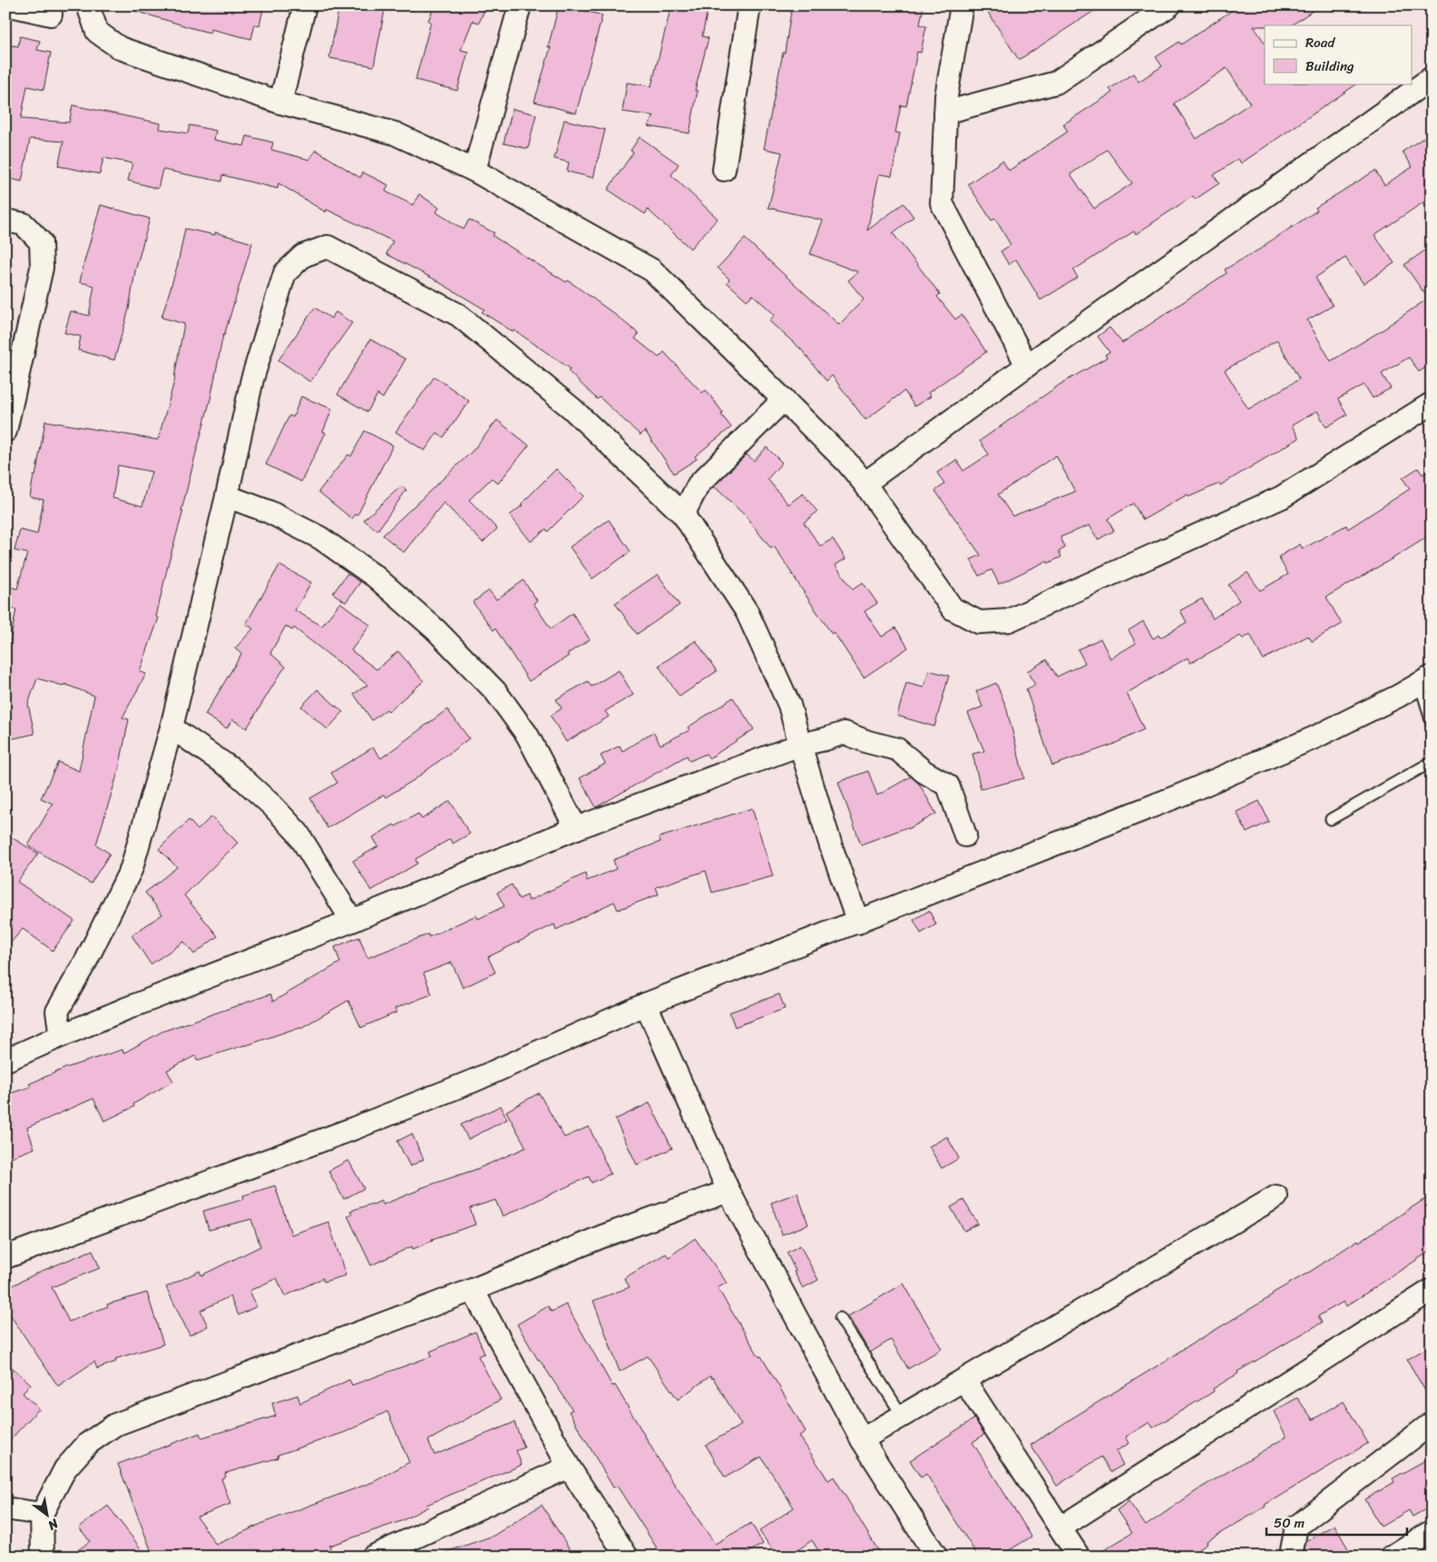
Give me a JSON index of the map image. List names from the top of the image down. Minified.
{"legend":["Road","Building"],"scale_bar":"50 m","north":"bottom right"}
